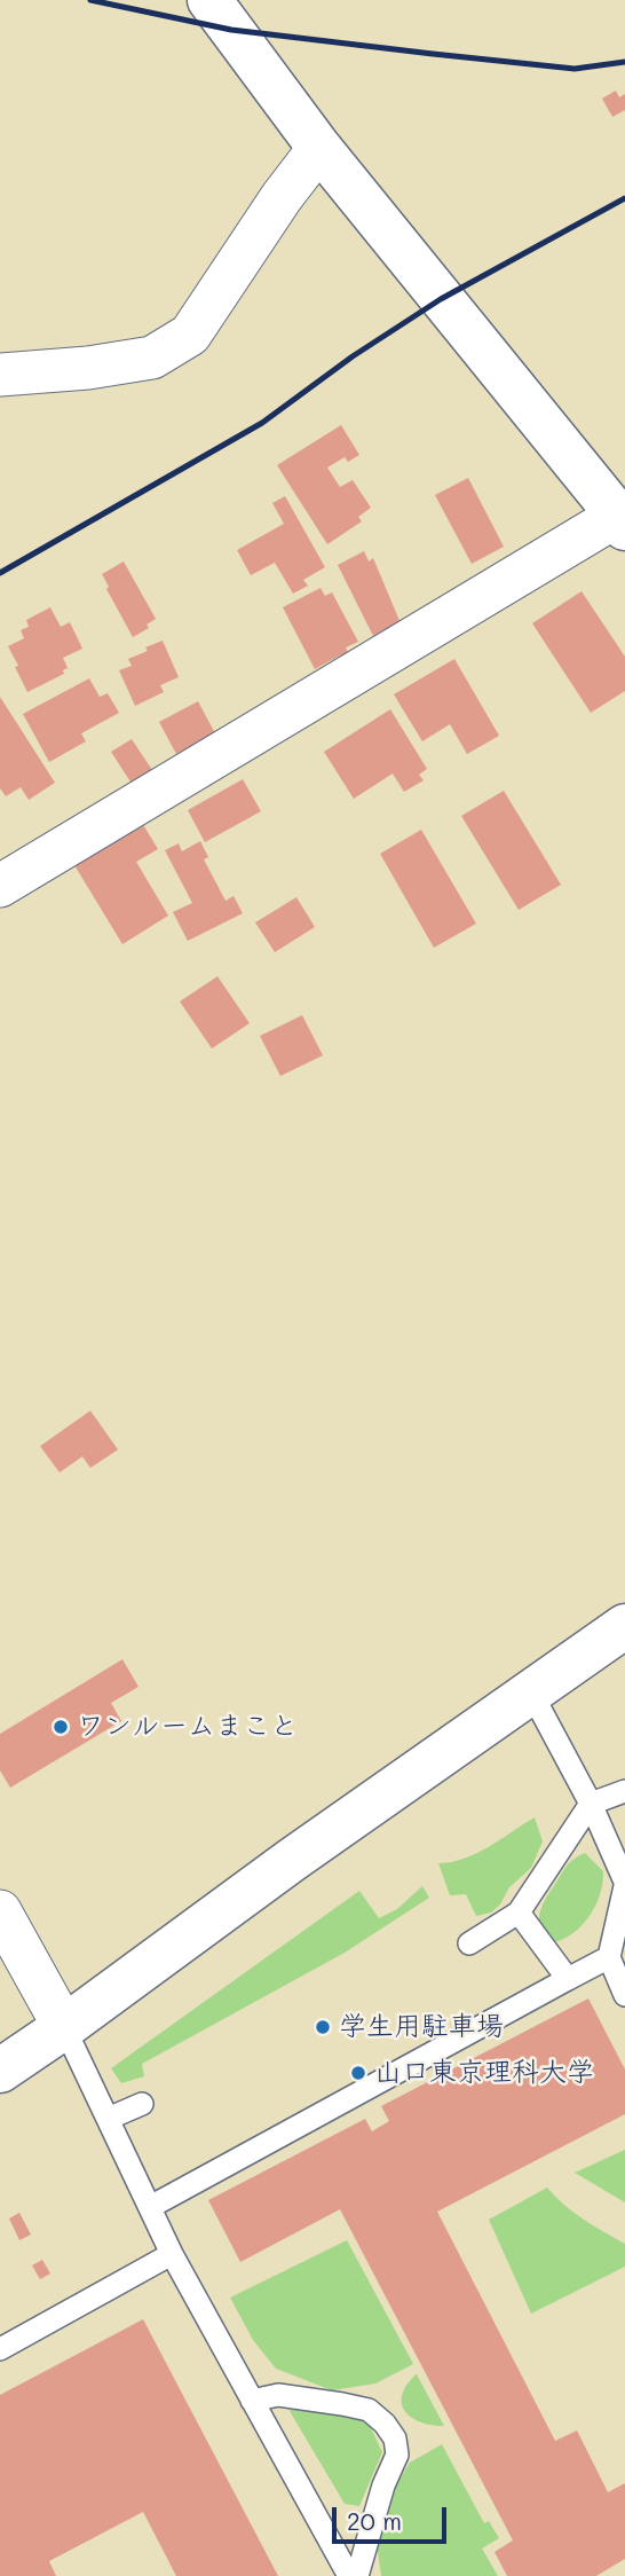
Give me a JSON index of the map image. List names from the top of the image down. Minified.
{"places":["ワンルームまこと","学生用駐車場","山口東京理科大学"],"scale_bar":"20 m"}
